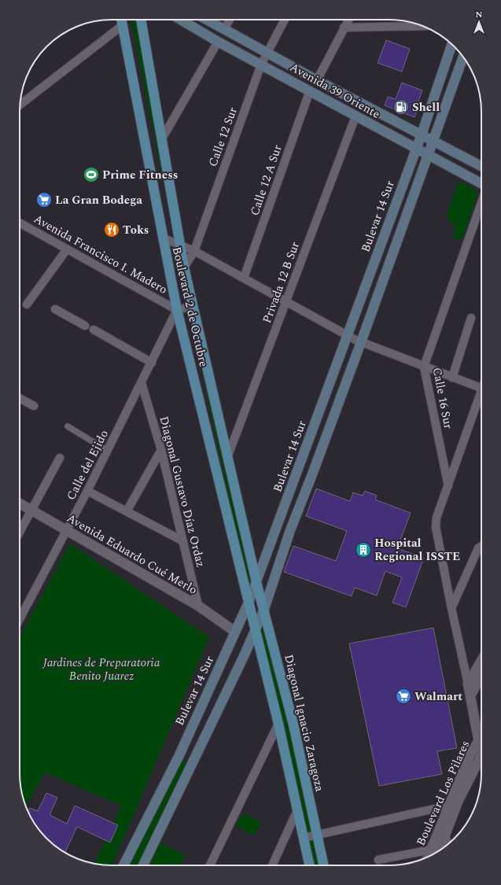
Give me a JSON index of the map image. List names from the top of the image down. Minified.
{"streets":{"main road":["Avenida 39 Oriente","Bulevar 14 Sur","Boulevard 2 de Octubre","Diagonal Ignacio Zaragoza"],"street":["Calle 12 Sur","Calle 12 A Sur","Avenida Francisco I. Madero","Privada 12 B Sur","Calle 16 Sur","Calle del Ejido","Diagonal Gustavo Díaz Ordaz","Avenida Eduardo Cué Merlo","Boulevard Los Pilares"]},"crossings":[["Avenida 39 Oriente","Calle 12 Sur"],["Avenida 39 Oriente","Calle 12 A Sur"],["Avenida 39 Oriente","Bulevar 14 Sur"],["Avenida 39 Oriente","Privada 12 B Sur"],["Calle 12 Sur","Boulevard 2 de Octubre"],["Bulevar 14 Sur","Boulevard 2 de Octubre"],["Bulevar 14 Sur","Avenida Eduardo Cué Merlo"],["Bulevar 14 Sur","Diagonal Ignacio Zaragoza"],["Avenida Francisco I. Madero","Boulevard 2 de Octubre"],["Avenida Francisco I. Madero","Calle del Ejido"],["Privada 12 B Sur","Boulevard 2 de Octubre"],["Boulevard 2 de Octubre","Calle del Ejido"],["Boulevard 2 de Octubre","Diagonal Ignacio Zaragoza"],["Calle del Ejido","Diagonal Gustavo Díaz Ordaz"],["Calle del Ejido","Avenida Eduardo Cué Merlo"],["Diagonal Gustavo Díaz Ordaz","Avenida Eduardo Cué Merlo"]],"parks":["Jardines de Preparatoria Benito Juarez"],"places":{"fuel station":["Shell"],"sports":["Prime Fitness"],"supermarket":["La Gran Bodega","Walmart"],"restaurant":["Toks"],"building":["Hospital Regional ISSTE"]},"north":"top"}
